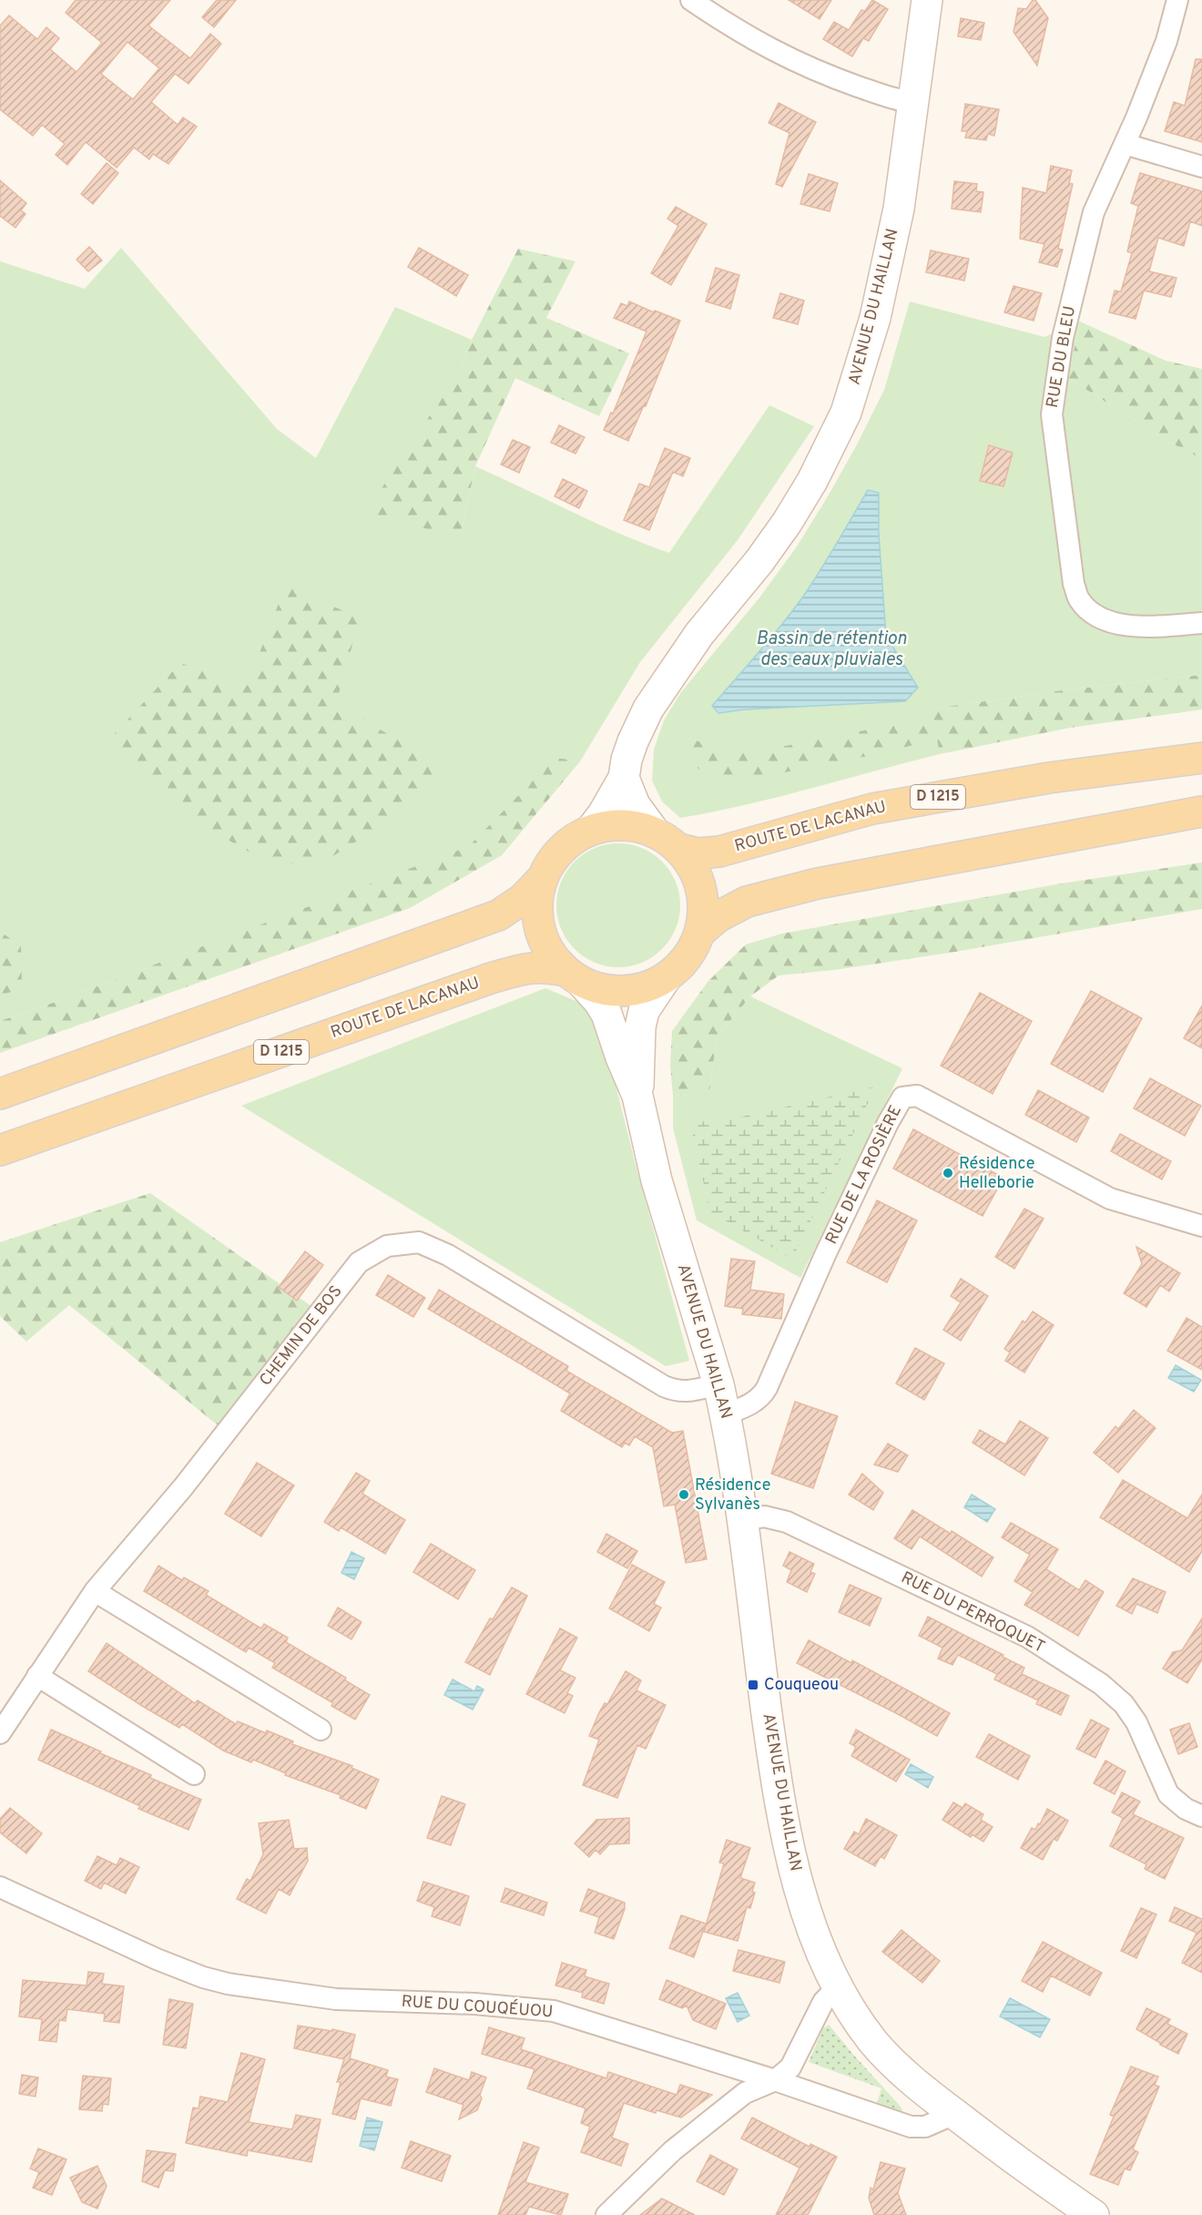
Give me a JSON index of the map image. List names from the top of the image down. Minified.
{"streets":{"main road":["D 1215","ROUTE DE LACANAU"],"street":["AVENUE DU HAILLAN","RUE DU BLEU","RUE DE LA ROSIÈRE","CHEMIN DE BOS","RUE DU PERROQUET","RUE DU COUQÉUOU"]},"crossings":[["AVENUE DU HAILLAN","ROUTE DE LACANAU"],["AVENUE DU HAILLAN","RUE DE LA ROSIÈRE"],["AVENUE DU HAILLAN","CHEMIN DE BOS"],["AVENUE DU HAILLAN","RUE DU PERROQUET"],["AVENUE DU HAILLAN","RUE DU COUQÉUOU"]],"water":["Bassin de rétention des eaux pluviales"],"places":{"other":["Résidence Helleborie","Résidence Sylvanès"],"transit":["Couqueou"]}}
